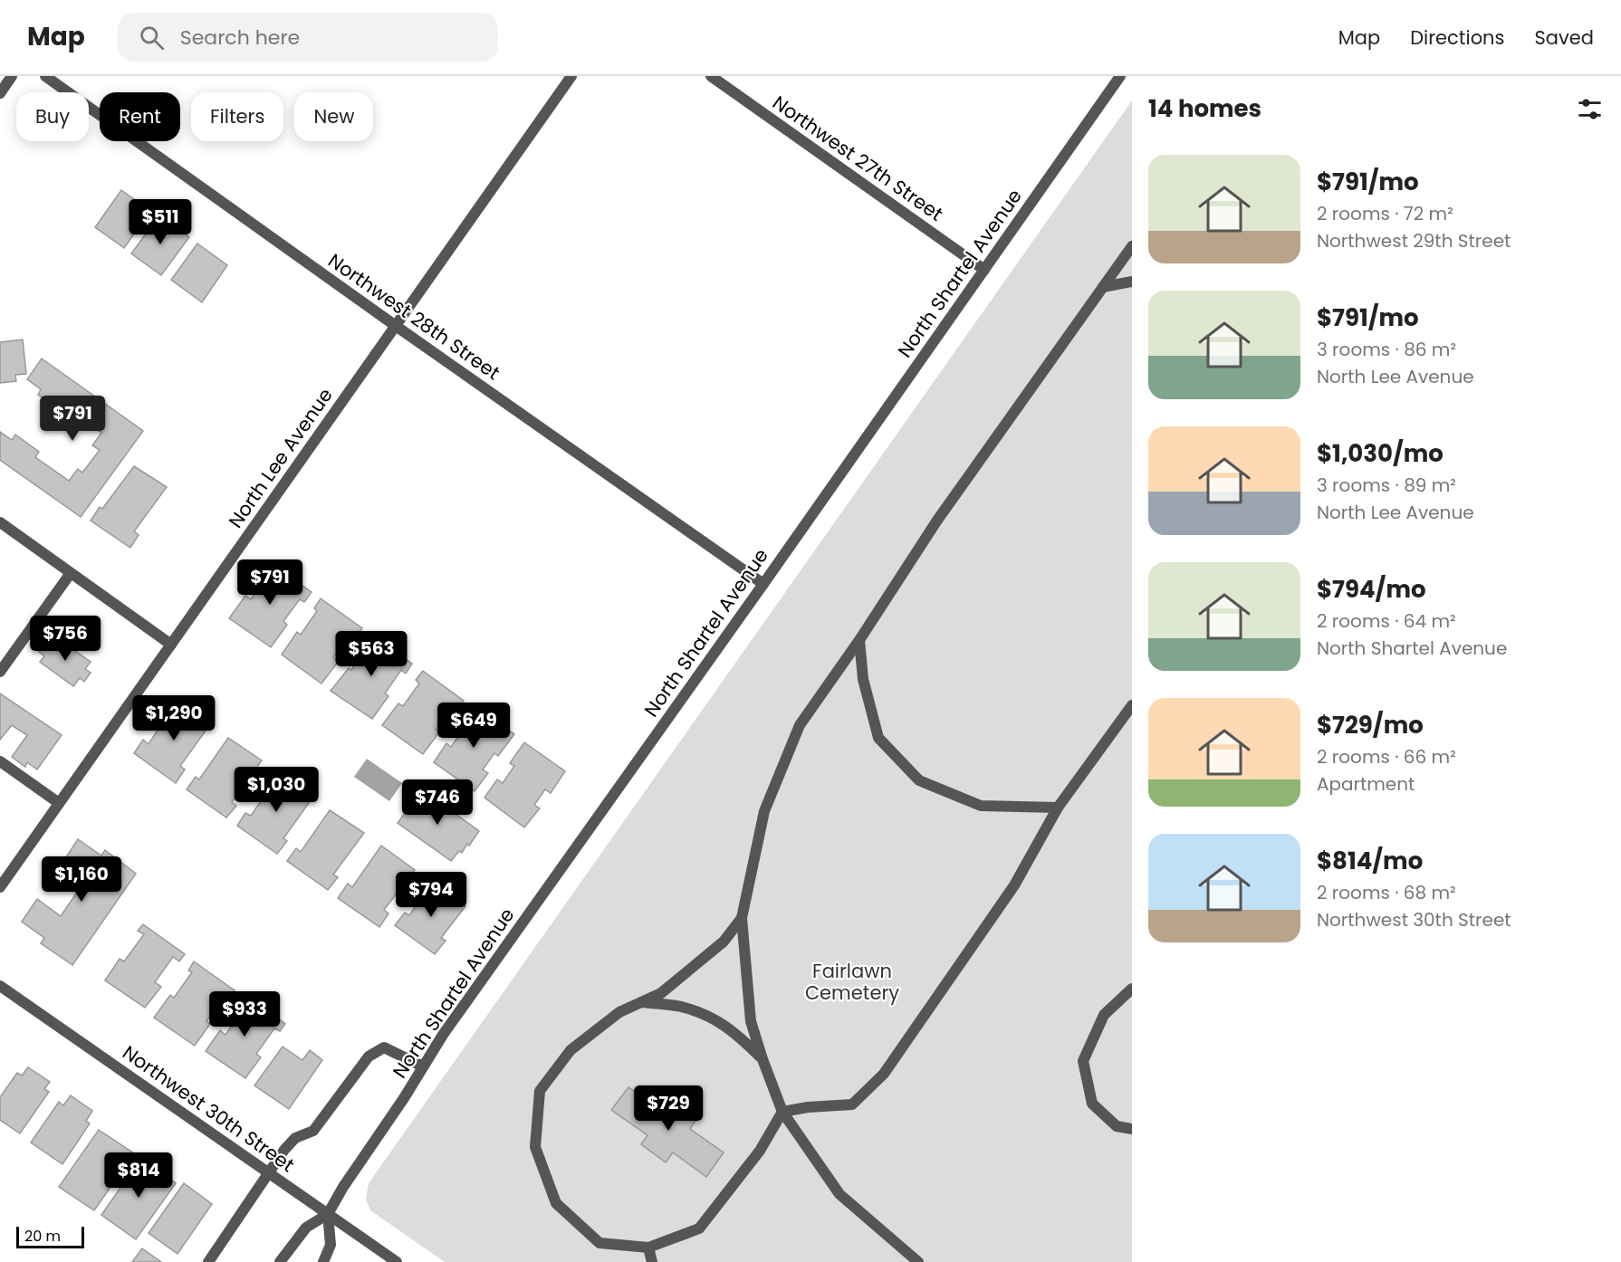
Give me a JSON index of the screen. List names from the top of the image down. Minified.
{"streets":{"street":["Northwest 27th Street","North Shartel Avenue","Northwest 28th Street","North Lee Avenue","Northwest 30th Street"]},"crossings":[["Northwest 27th Street","North Shartel Avenue"],["North Shartel Avenue","Northwest 28th Street"],["North Shartel Avenue","Northwest 30th Street"],["Northwest 28th Street","North Lee Avenue"]],"parks":["Fairlawn Cemetery"],"scale_bar":"20 m","page":{"header":"Map","search":"Search here","nav":["Map","Directions","Saved"],"heading":"14 homes","chip":["Buy","Rent","Filters","New"],"list":[{"name":"$791/mo","note":"2 rooms · 72 m² · Northwest 29th Street"},{"name":"$791/mo","note":"3 rooms · 86 m² · North Lee Avenue"},{"name":"$1,030/mo","note":"3 rooms · 89 m² · North Lee Avenue"},{"name":"$794/mo","note":"2 rooms · 64 m² · North Shartel Avenue"},{"name":"$729/mo","note":"2 rooms · 66 m² · Apartment"},{"name":"$814/mo","note":"2 rooms · 68 m² · Northwest 30th Street"}],"price":["$511","$791","$791","$756","$563","$1,290","$649","$1,030","$746","$1,160","$794","$933","$729","$814"],"scale":"20 m"}}
